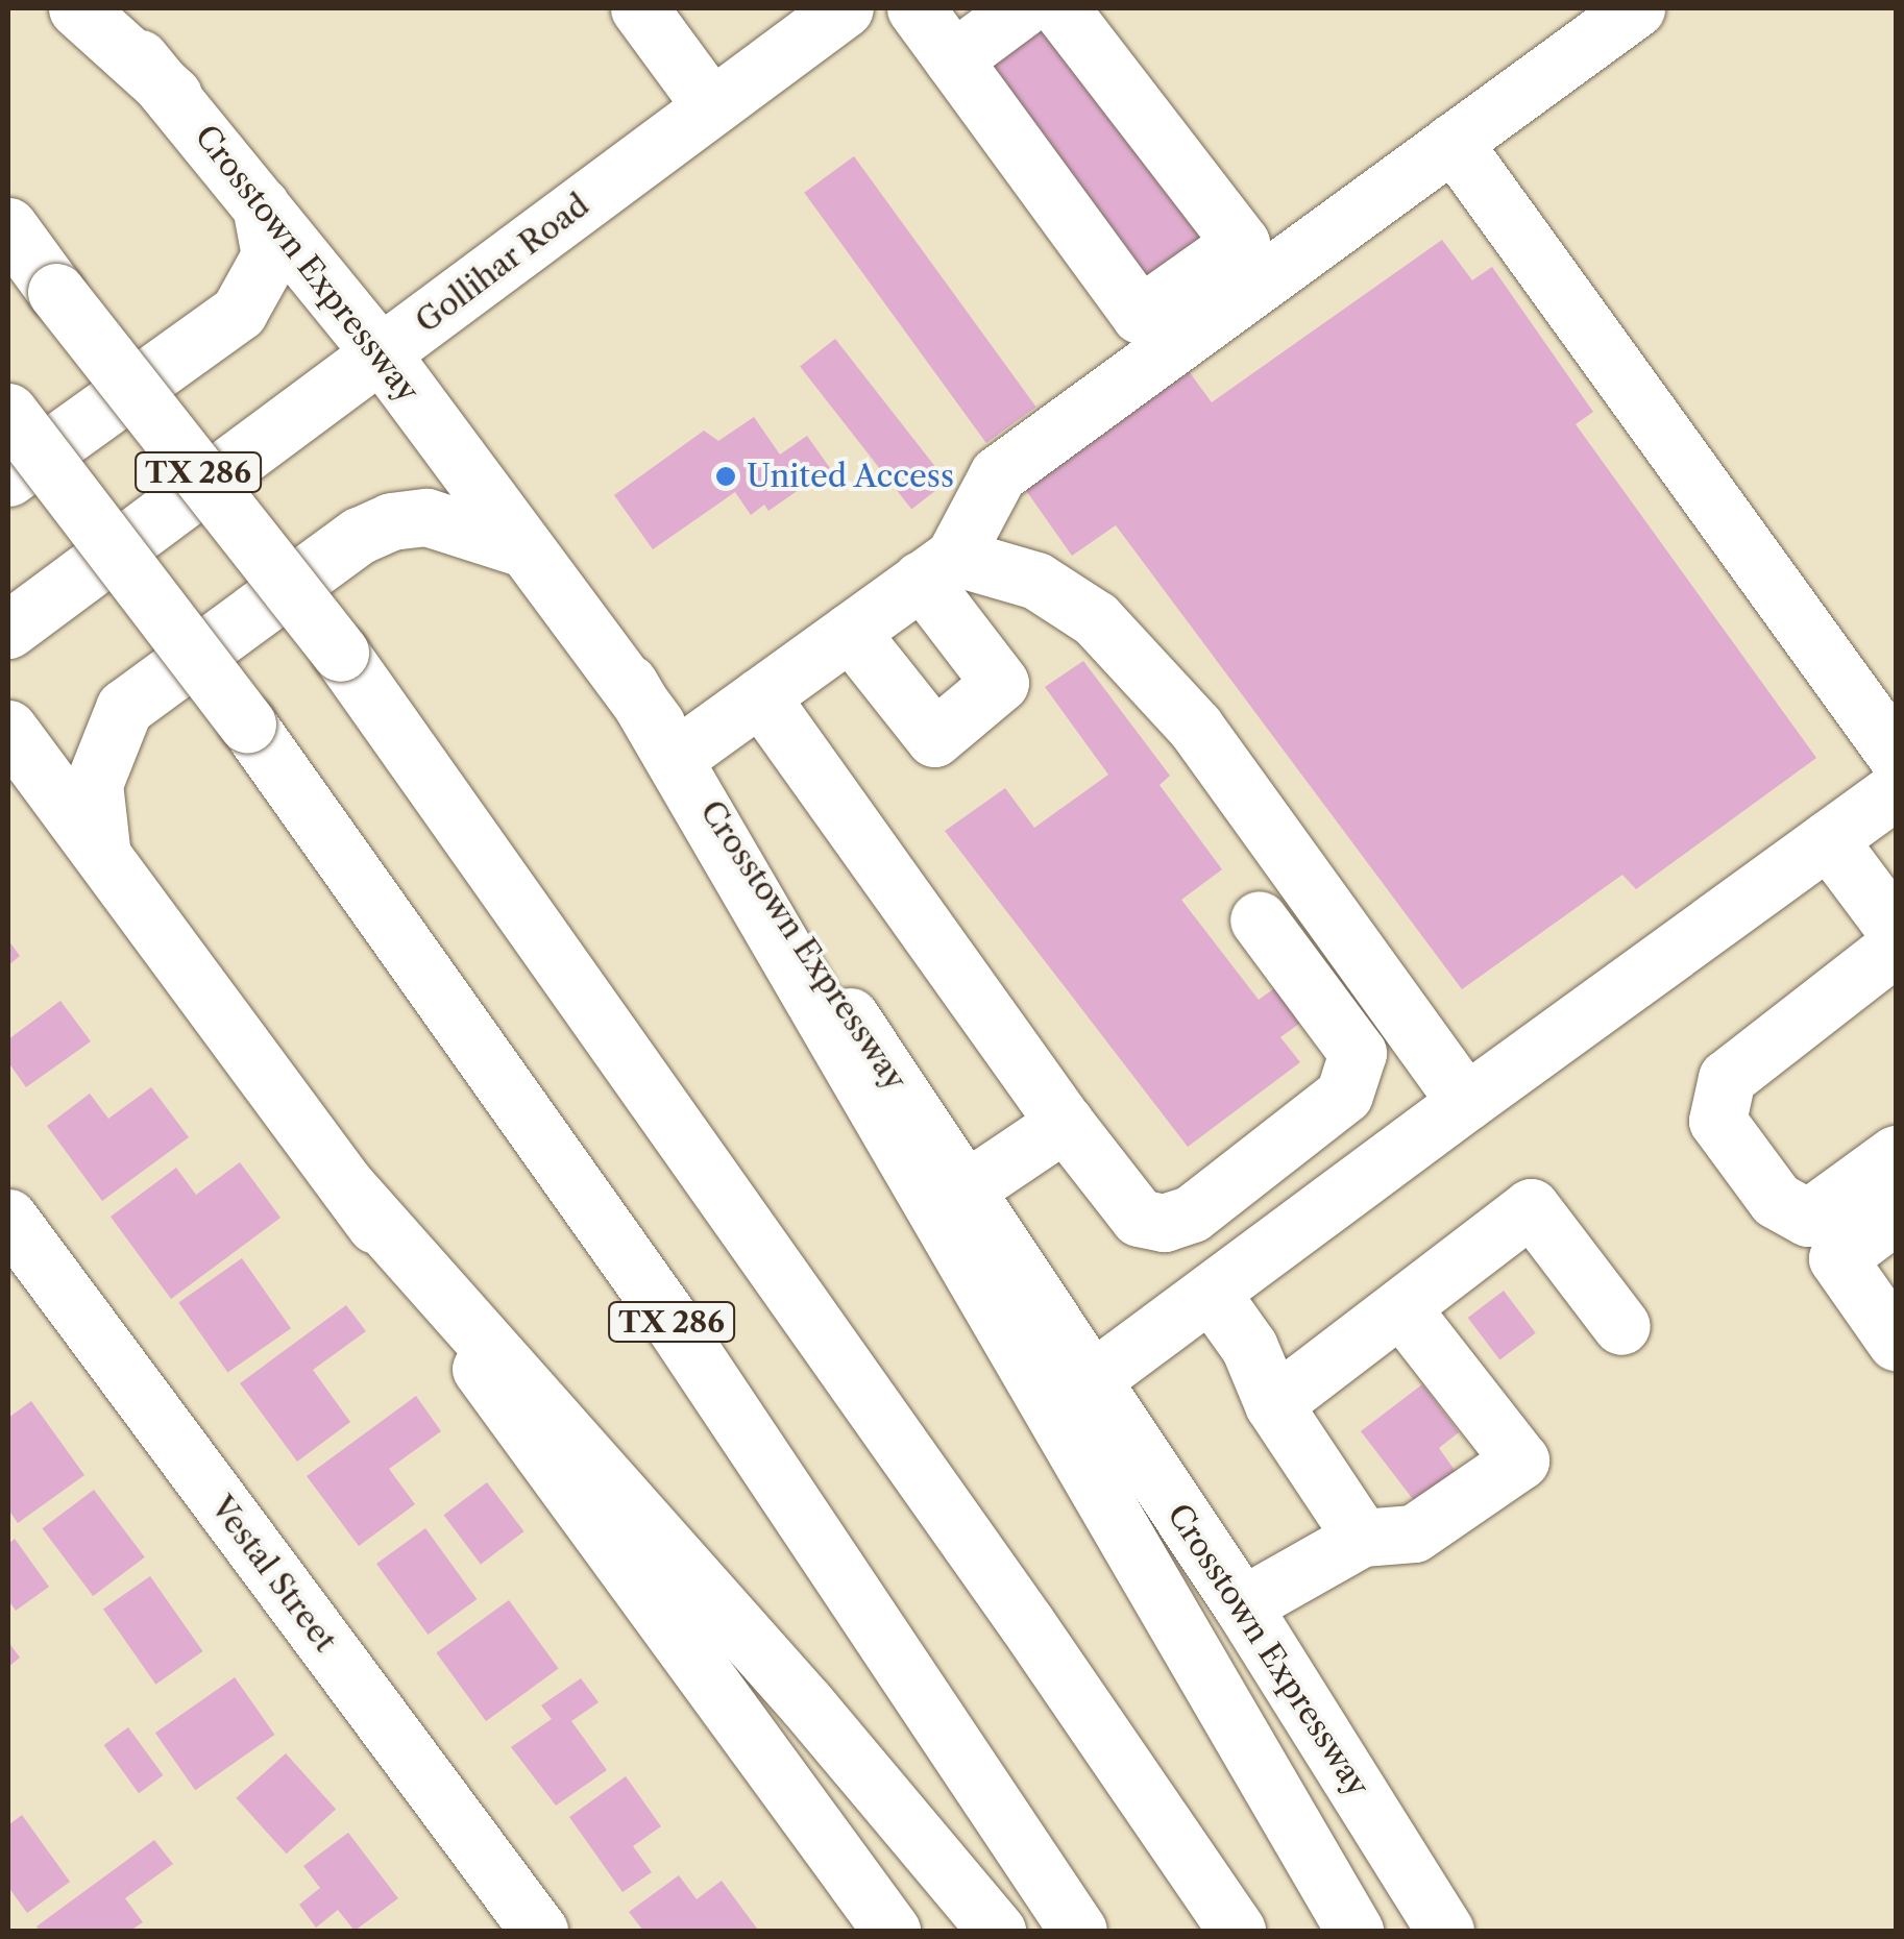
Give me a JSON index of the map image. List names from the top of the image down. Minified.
{"streets":{"main road":["Crosstown Expressway","Gollihar Road","TX 286","Vestal Street"]},"crossings":[["Crosstown Expressway","Gollihar Road"]],"places":["United Access"]}
